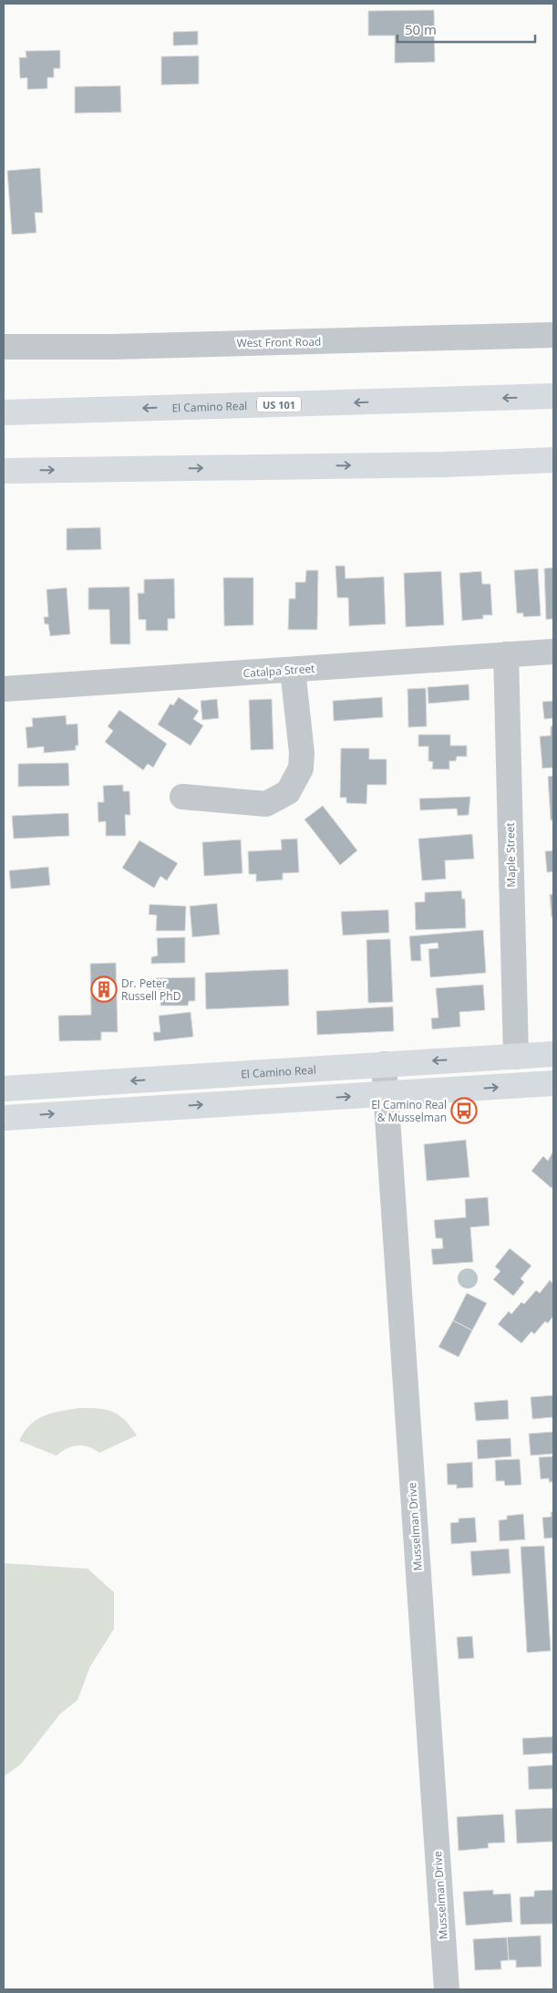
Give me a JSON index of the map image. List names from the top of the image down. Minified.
{"streets":{"main road":["US 101","El Camino Real"],"street":["West Front Road","Catalpa Street","Maple Street","Musselman Drive"]},"crossings":[["El Camino Real","Maple Street"],["El Camino Real","Musselman Drive"],["Catalpa Street","Maple Street"]],"places":{"building":["Dr. Peter Russell PhD"],"bus stop":["El Camino Real & Musselman"]},"scale_bar":"50 m"}
